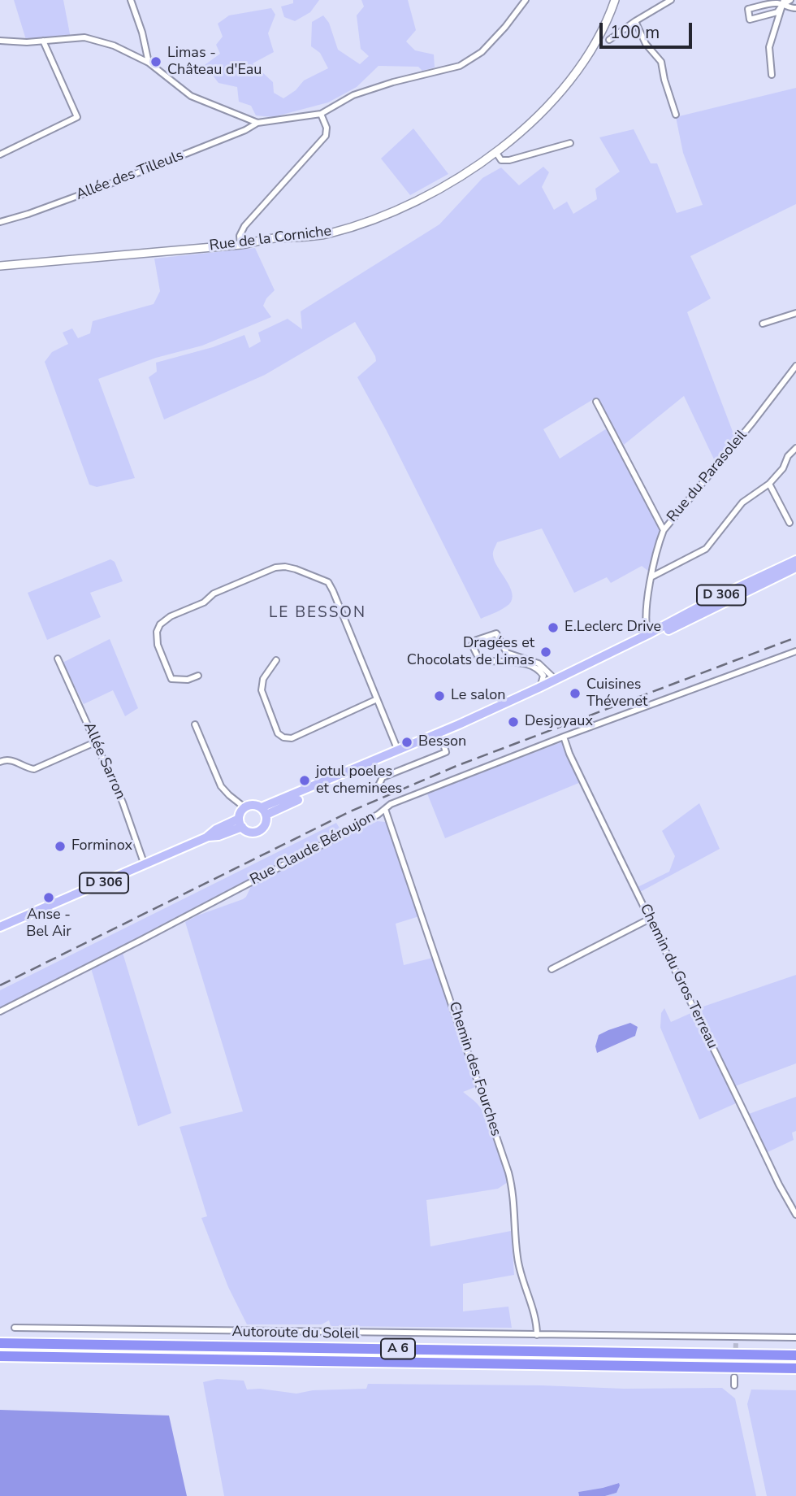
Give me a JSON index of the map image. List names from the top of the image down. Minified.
{"streets":{"highway":["Autoroute du Soleil","A 6"],"main road":["Rue de la Corniche","D 306"],"street":["Allée des Tilleuls","Rue du Parasoleil","Allée Sarron","Rue Claude Béroujon","Chemin du Gros Terreau","Chemin des Fourches"]},"crossings":[["Rue du Parasoleil","D 306"],["D 306","Allée Sarron"],["Rue Claude Béroujon","Chemin du Gros Terreau"],["Rue Claude Béroujon","Chemin des Fourches"]],"districts":["LE BESSON"],"places":["Limas - Château d'Eau","E.Leclerc Drive","Dragées et Chocolats de Limas","Cuisines Thévenet","Le salon","Desjoyaux","Besson","jotul poeles et cheminees","Forminox","Anse - Bel Air"],"scale_bar":"100 m"}
